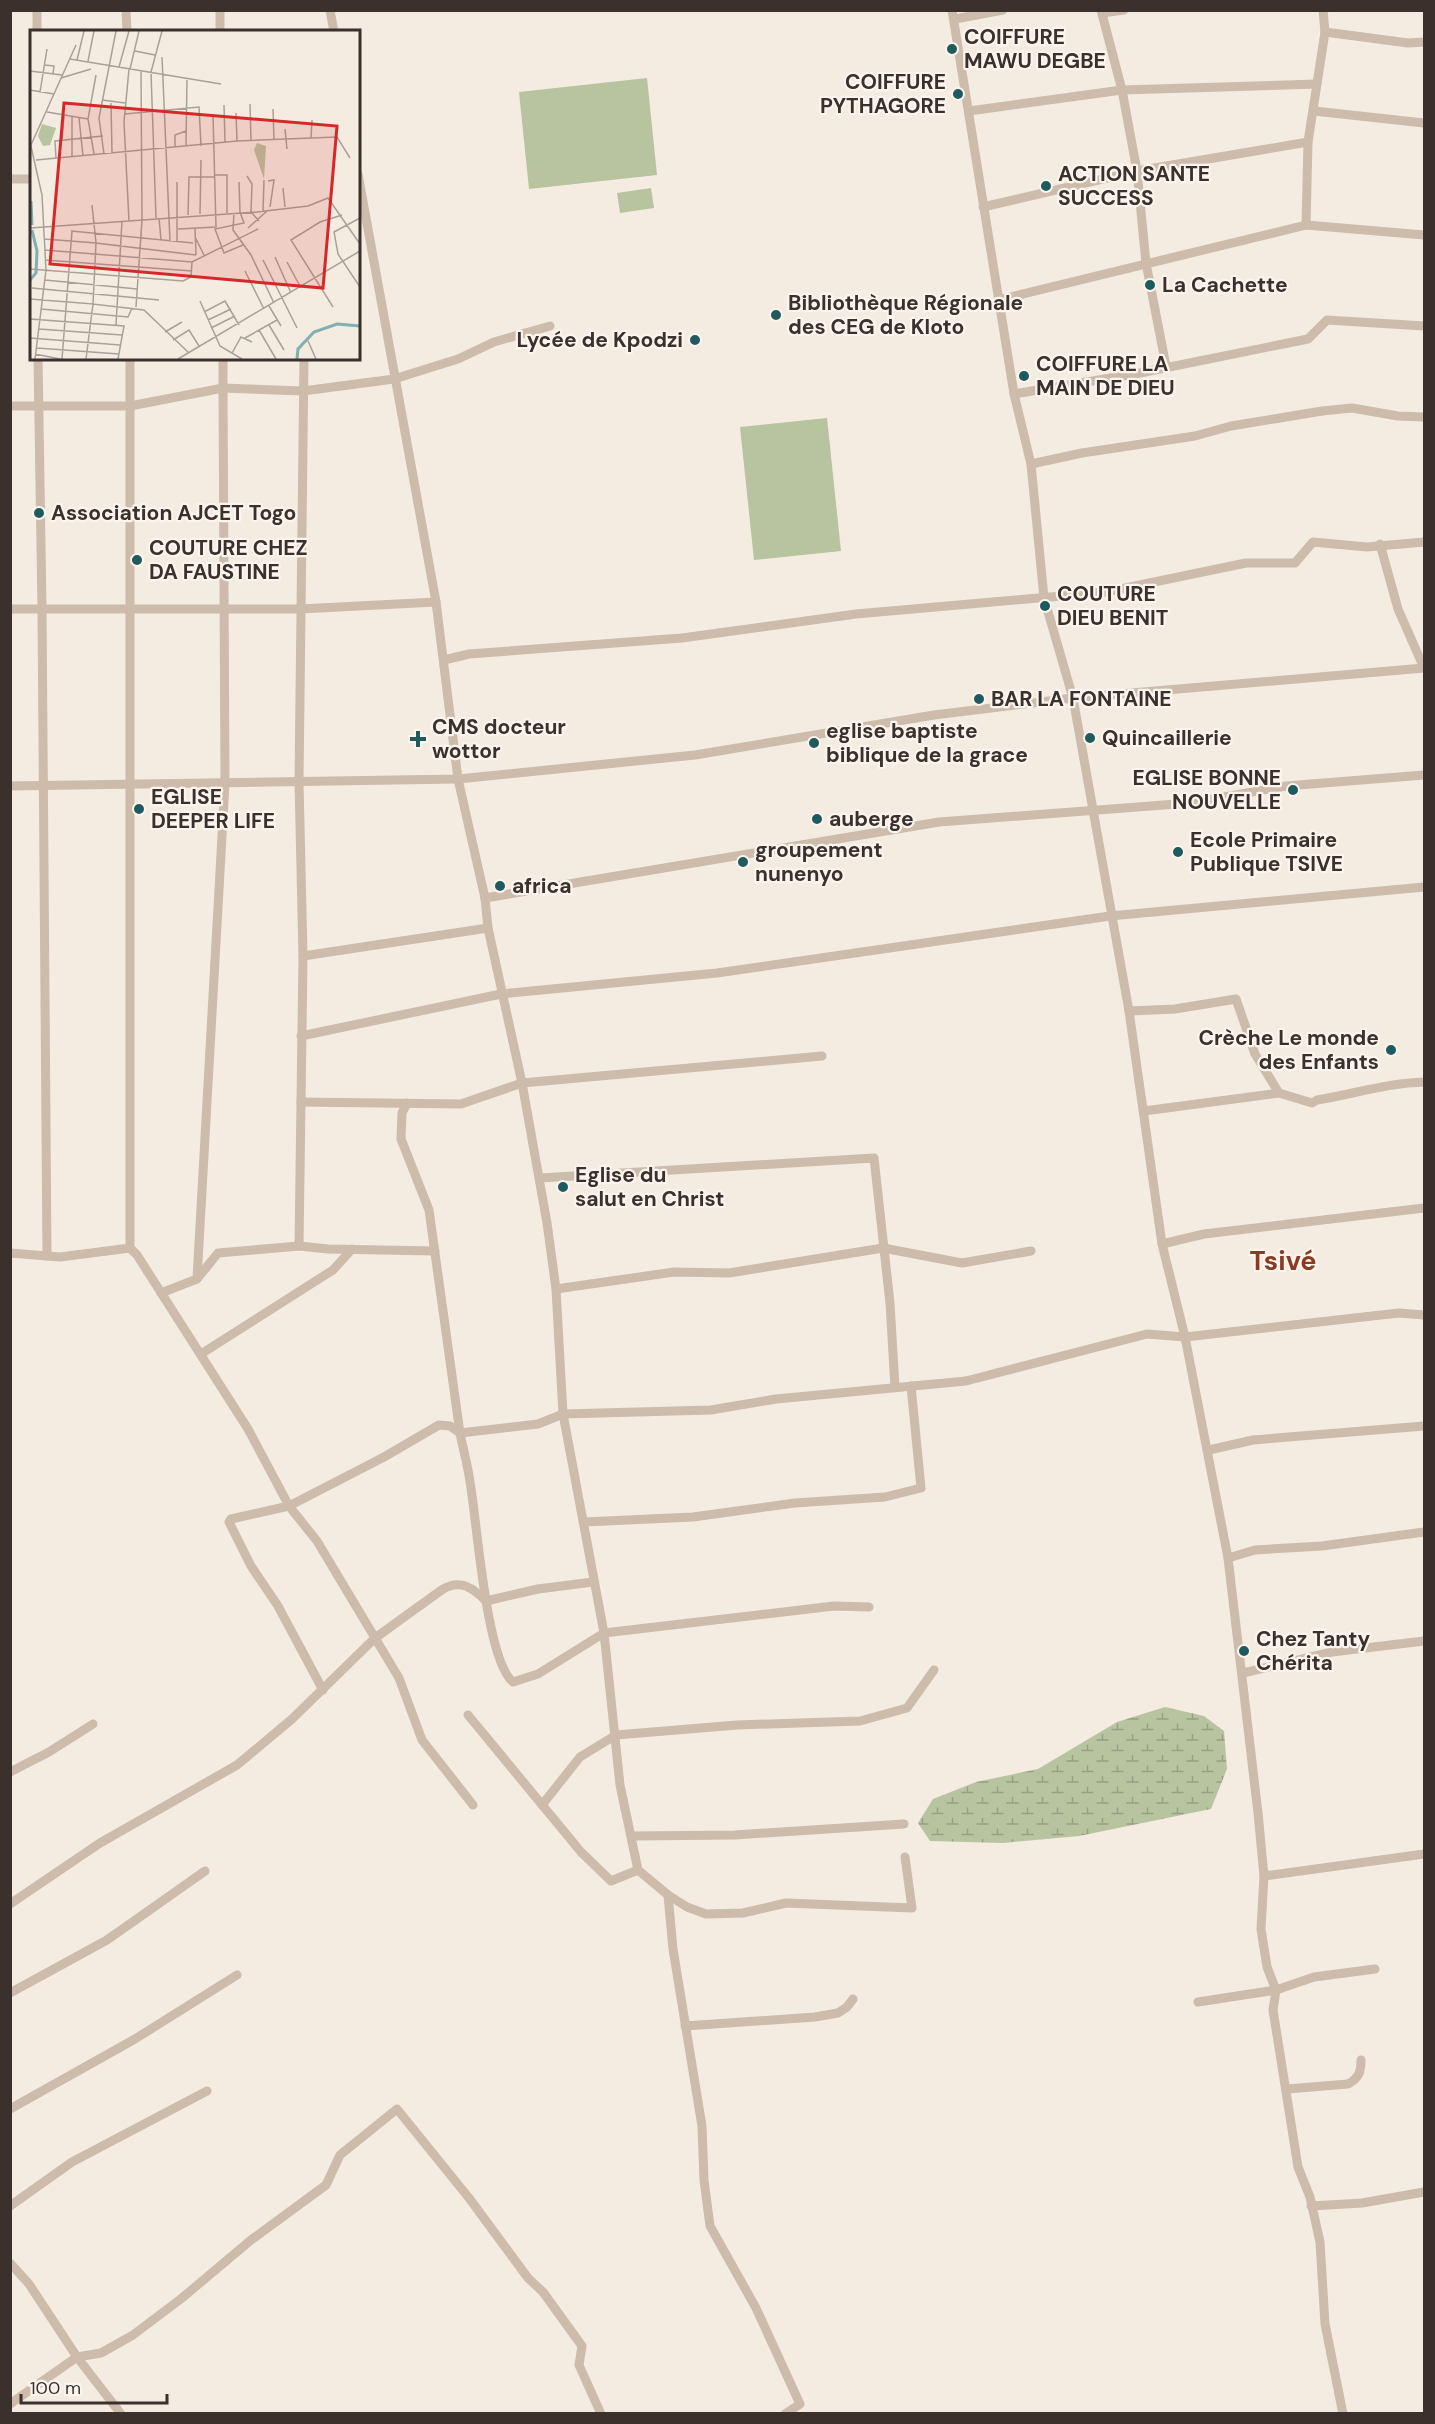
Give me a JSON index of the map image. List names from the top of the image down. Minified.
{"districts":["Tsivé"],"places":{"other":["COIFFURE MAWU DEGBE","COIFFURE PYTHAGORE","ACTION SANTE SUCCESS","La Cachette","Bibliothèque Régionale des CEG de Kloto","Lycée de Kpodzi","COIFFURE LA MAIN DE DIEU","Association AJCET Togo","COUTURE CHEZ DA FAUSTINE","COUTURE DIEU BENIT","BAR LA FONTAINE","Quincaillerie","eglise baptiste biblique de la grace","EGLISE BONNE NOUVELLE","EGLISE DEEPER LIFE","auberge","Ecole Primaire Publique TSIVE","groupement nunenyo","africa","Crèche Le monde des Enfants","Eglise du salut en Christ","Chez Tanty Chérita"],"health":["CMS docteur wottor"]},"scale_bar":"100 m"}
